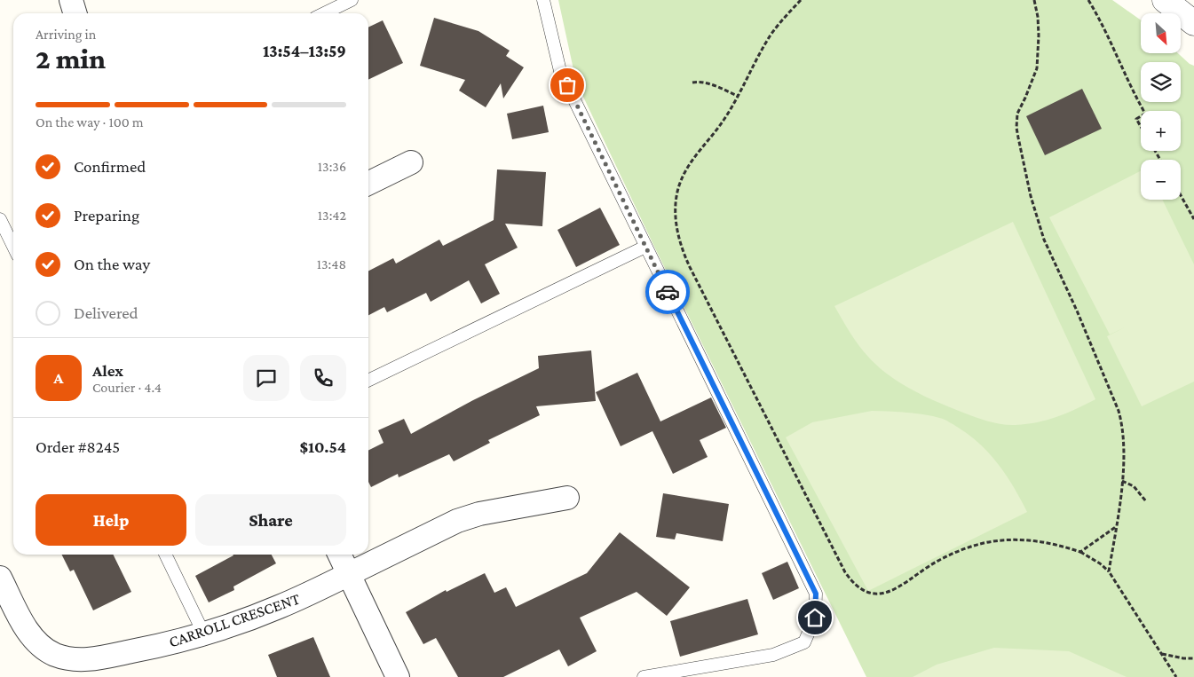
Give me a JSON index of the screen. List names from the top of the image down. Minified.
{"streets":{"street":["CARROLL CRESCENT"]},"north":"bottom right","page":{"map_buttons":["+","−"],"heading":["2 min","Arriving in","13:54–13:59"],"panel":["Alex","Courier · 4.4","Order #8245","$10.54"],"bar":"On the way · 100 m","list":[["Confirmed","13:36"],["Preparing","13:42"],["On the way","13:48"],"Delivered"],"round":"A","buttons":["Help","Share"]}}
